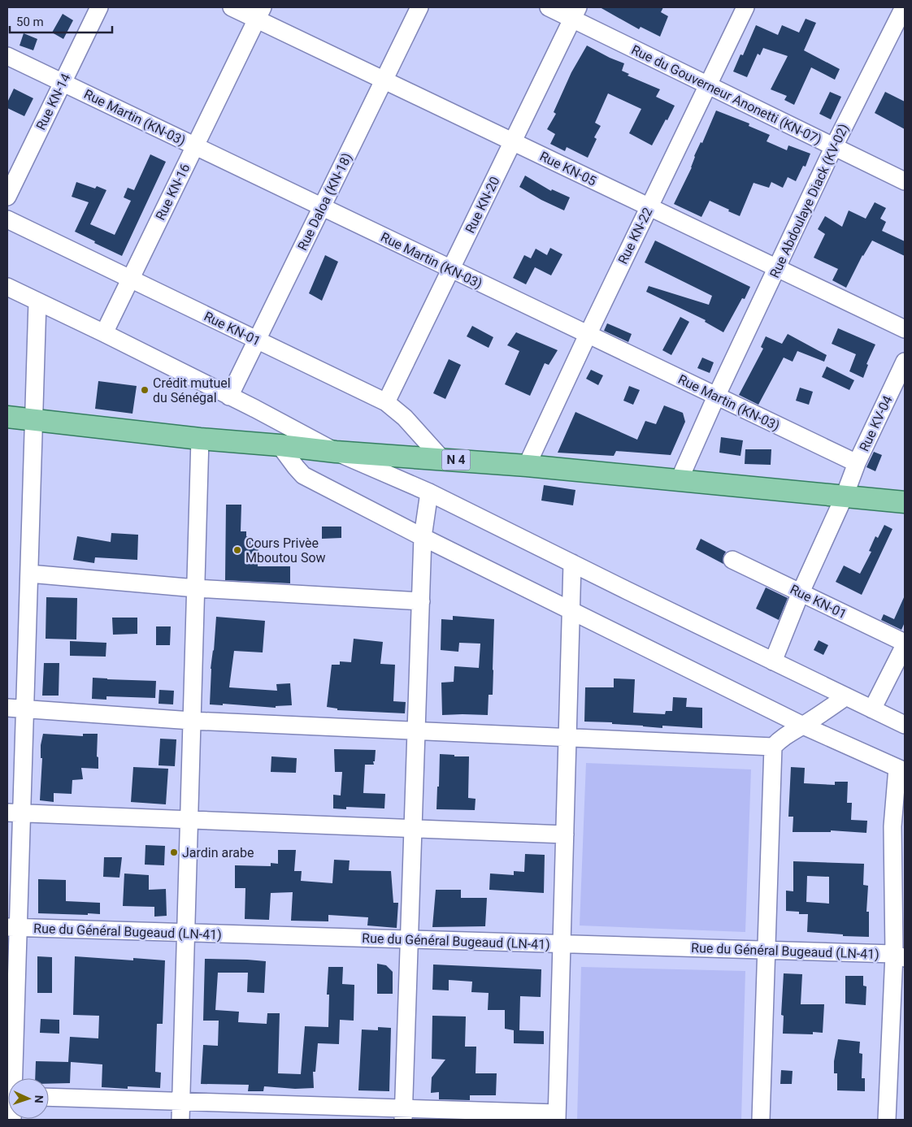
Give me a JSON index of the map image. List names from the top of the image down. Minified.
{"streets":{"main road":["N 4"],"street":["Rue du Gouverneur Anonetti (KN-07)","Rue KN-14","Rue Martin (KN-03)","Rue KN-05","Rue KN-16","Rue Abdoulaye Diack (KV-02)","Rue Daloa (KN-18)","Rue KN-20","Rue KN-22","Rue KN-01","Rue KV-04","Rue du Général Bugeaud (LN-41)"]},"crossings":[["Rue du Gouverneur Anonetti (KN-07)","Rue Abdoulaye Diack (KV-02)"],["Rue du Gouverneur Anonetti (KN-07)","Rue KN-20"],["Rue du Gouverneur Anonetti (KN-07)","Rue KN-22"],["Rue KN-14","Rue Martin (KN-03)"],["Rue Martin (KN-03)","Rue KN-16"],["Rue Martin (KN-03)","Rue Abdoulaye Diack (KV-02)"],["Rue Martin (KN-03)","Rue Daloa (KN-18)"],["Rue Martin (KN-03)","Rue KN-20"],["Rue Martin (KN-03)","Rue KN-22"],["Rue Martin (KN-03)","Rue KV-04"],["Rue KN-05","Rue KN-16"],["Rue KN-05","Rue Abdoulaye Diack (KV-02)"],["Rue KN-05","Rue Daloa (KN-18)"],["Rue KN-05","Rue KN-20"],["Rue KN-05","Rue KN-22"],["Rue KN-16","Rue KN-01"],["Rue Abdoulaye Diack (KV-02)","N 4"],["Rue Daloa (KN-18)","Rue KN-01"],["Rue KN-20","Rue KN-01"],["Rue KN-22","N 4"],["Rue KN-01","Rue KV-04"],["Rue KN-01","N 4"],["Rue KV-04","N 4"]],"places":["Crédit mutuel du Sénégal","Cours Privèe Mboutou Sow","Jardin arabe"],"scale_bar":"50 m","north":"right"}
